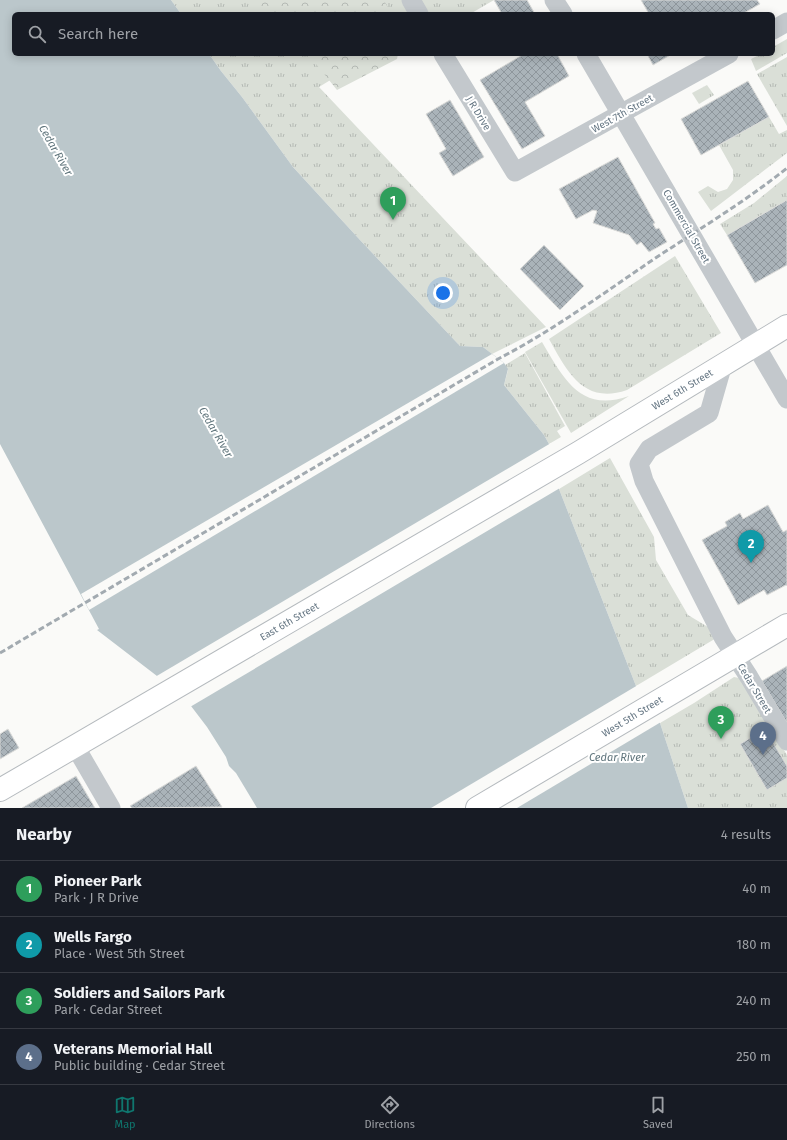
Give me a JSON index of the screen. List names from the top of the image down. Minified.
{"streets":{"main road":["West 6th Street","East 6th Street","West 5th Street"],"street":["J R Drive","West 7th Street","Commercial Street","Cedar Street"]},"crossings":[["J R Drive","West 7th Street"],["West 7th Street","Commercial Street"],["Commercial Street","West 6th Street"],["West 6th Street","East 6th Street"],["West 6th Street","Cedar Street"],["Cedar Street","West 5th Street"]],"water":["Cedar River"],"page":{"search":"Search here","pins":["1","2","3","4"],"heading":["Nearby","4 results"],"list":[{"mark":"1","name":"Pioneer Park","note":"Park · J R Drive","value":"40 m"},{"mark":"2","name":"Wells Fargo","note":"Place · West 5th Street","value":"180 m"},{"mark":"3","name":"Soldiers and Sailors Park","note":"Park · Cedar Street","value":"240 m"},{"mark":"4","name":"Veterans Memorial Hall","note":"Public building · Cedar Street","value":"250 m"}],"nav":["Map","Directions","Saved"]}}
